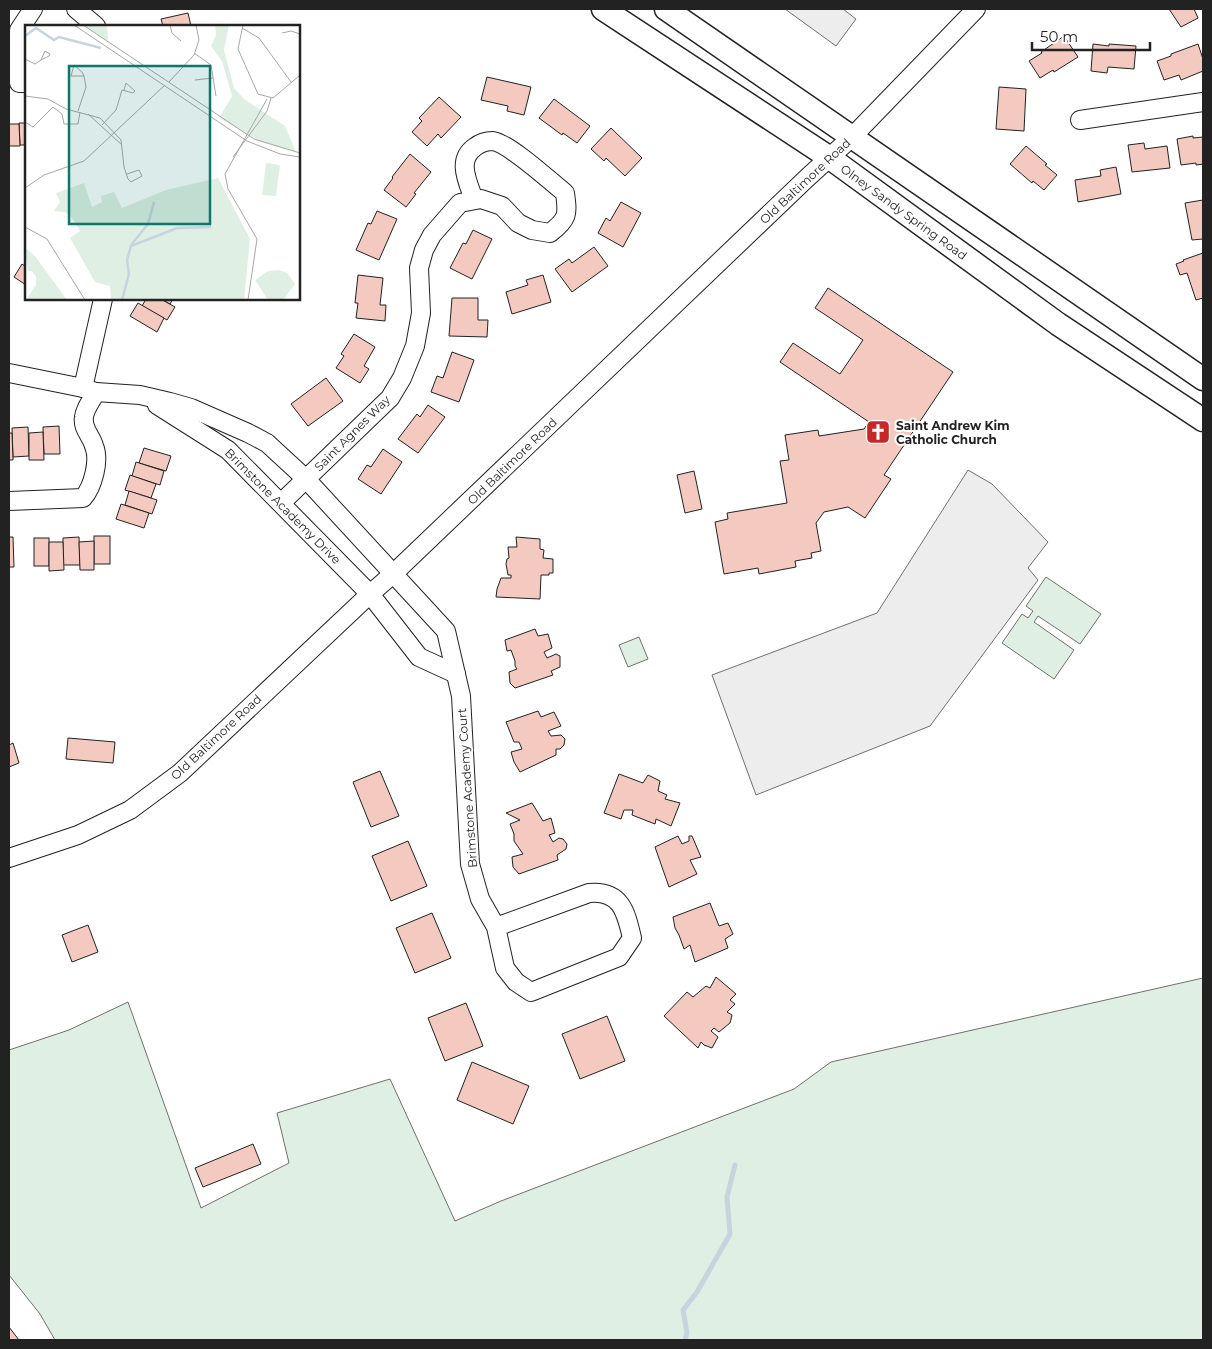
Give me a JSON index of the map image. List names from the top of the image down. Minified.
{"streets":{"main road":["Olney Sandy Spring Road"],"street":["Old Baltimore Road","Saint Agnes Way","Brimstone Academy Drive","Brimstone Academy Court"]},"crossings":[["Old Baltimore Road","Olney Sandy Spring Road"],["Old Baltimore Road","Brimstone Academy Drive"],["Old Baltimore Road","Brimstone Academy Court"],["Saint Agnes Way","Brimstone Academy Drive"],["Brimstone Academy Drive","Brimstone Academy Court"]],"places":{"church":["Saint Andrew Kim Catholic Church"]},"scale_bar":"50 m"}
